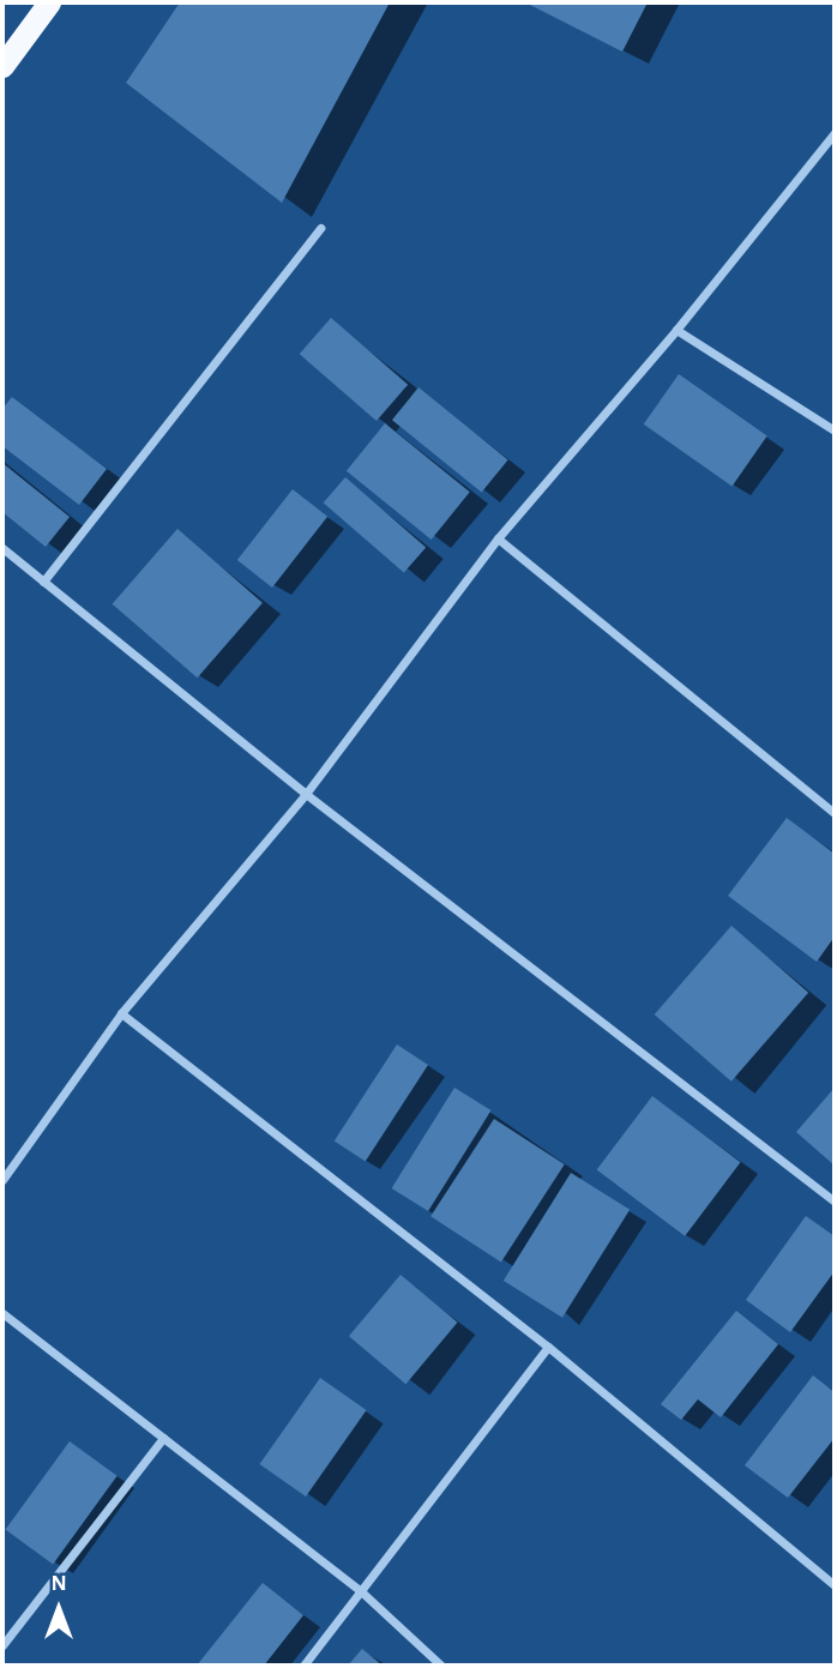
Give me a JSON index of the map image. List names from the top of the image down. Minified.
{"north":"top"}
